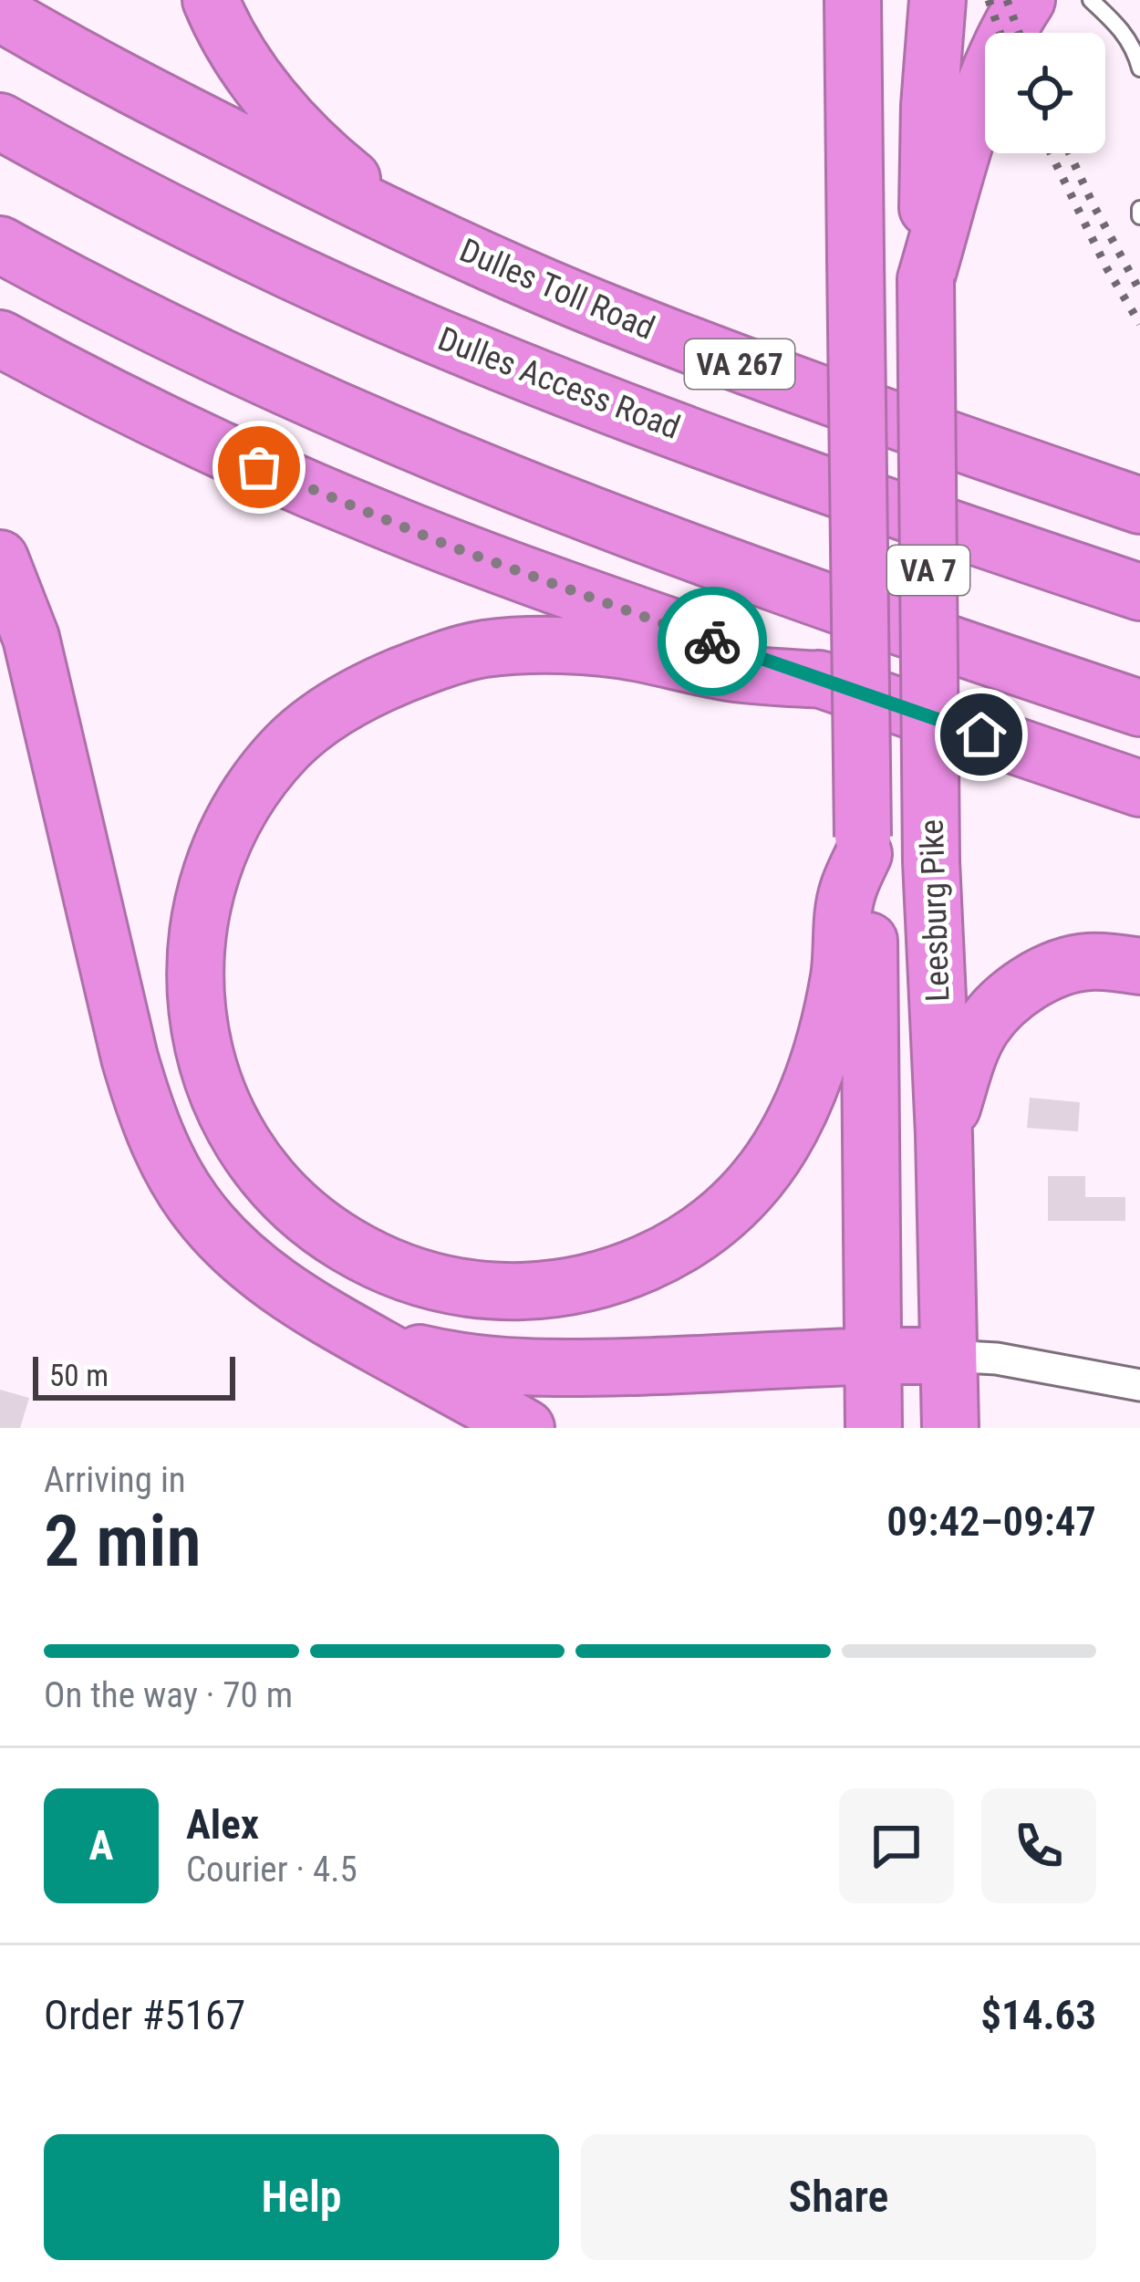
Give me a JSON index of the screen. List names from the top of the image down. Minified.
{"streets":{"highway":["Dulles Toll Road","VA 267","Dulles Access Road","VA 7","Leesburg Pike"]},"scale_bar":"50 m","page":{"scale":"50 m","heading":["2 min","Arriving in","09:42–09:47"],"panel":["Alex","Courier · 4.5","Order #5167","$14.63"],"bar":"On the way · 70 m","round":"A","buttons":["Help","Share"]}}
